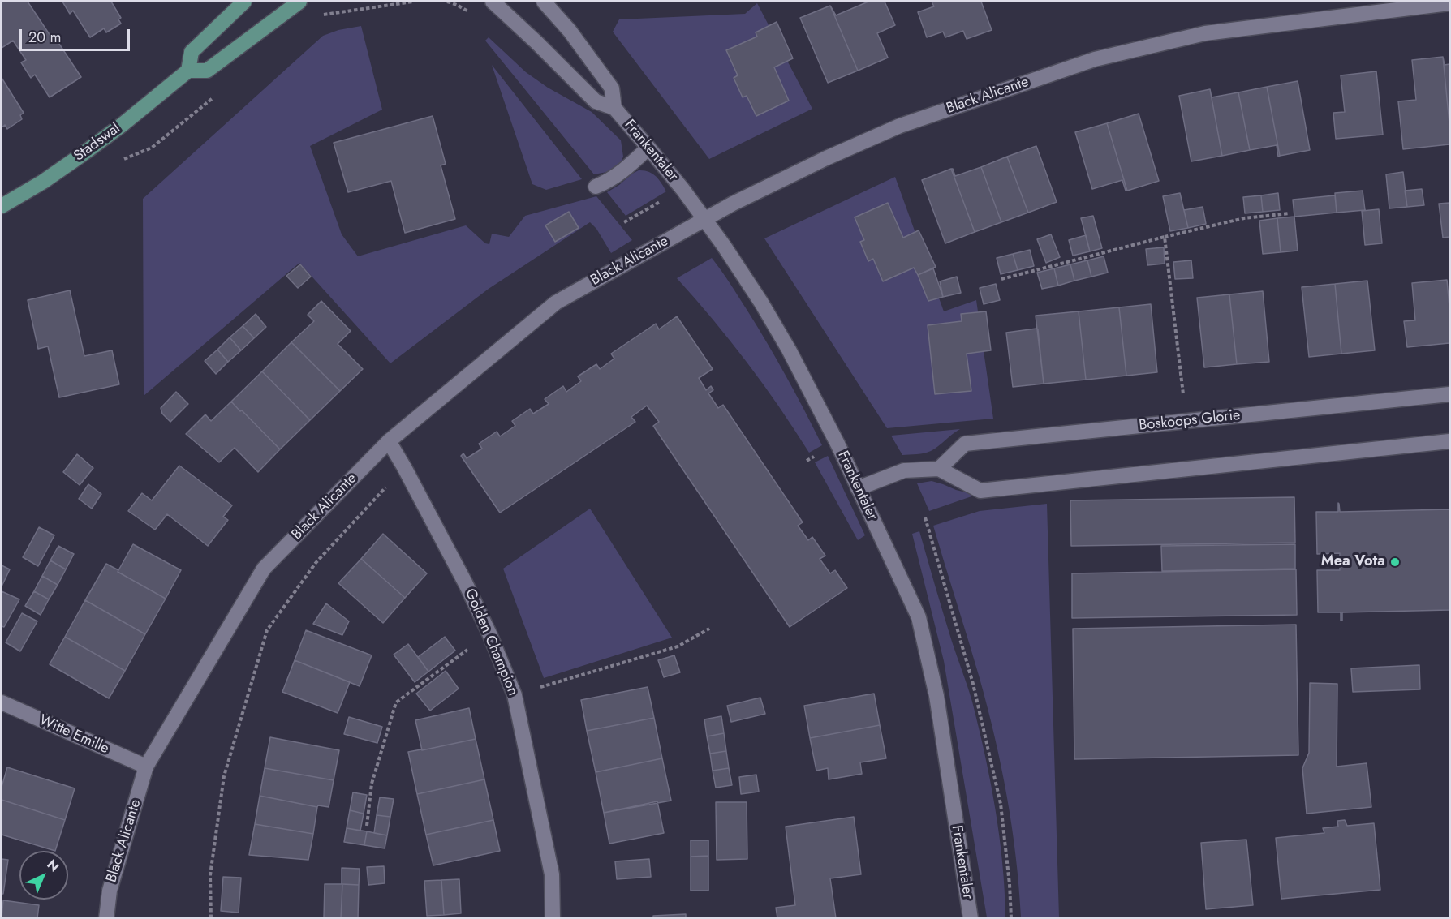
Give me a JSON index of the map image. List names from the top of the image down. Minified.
{"streets":{"main road":["Stadswal"],"street":["Black Alicante","Frankentaler","Boskoops Glorie","Golden Champion","Witte Emille"]},"crossings":[["Black Alicante","Frankentaler"],["Black Alicante","Golden Champion"],["Black Alicante","Witte Emille"]],"places":["Mea Vota"],"scale_bar":"20 m","north":"top right"}
